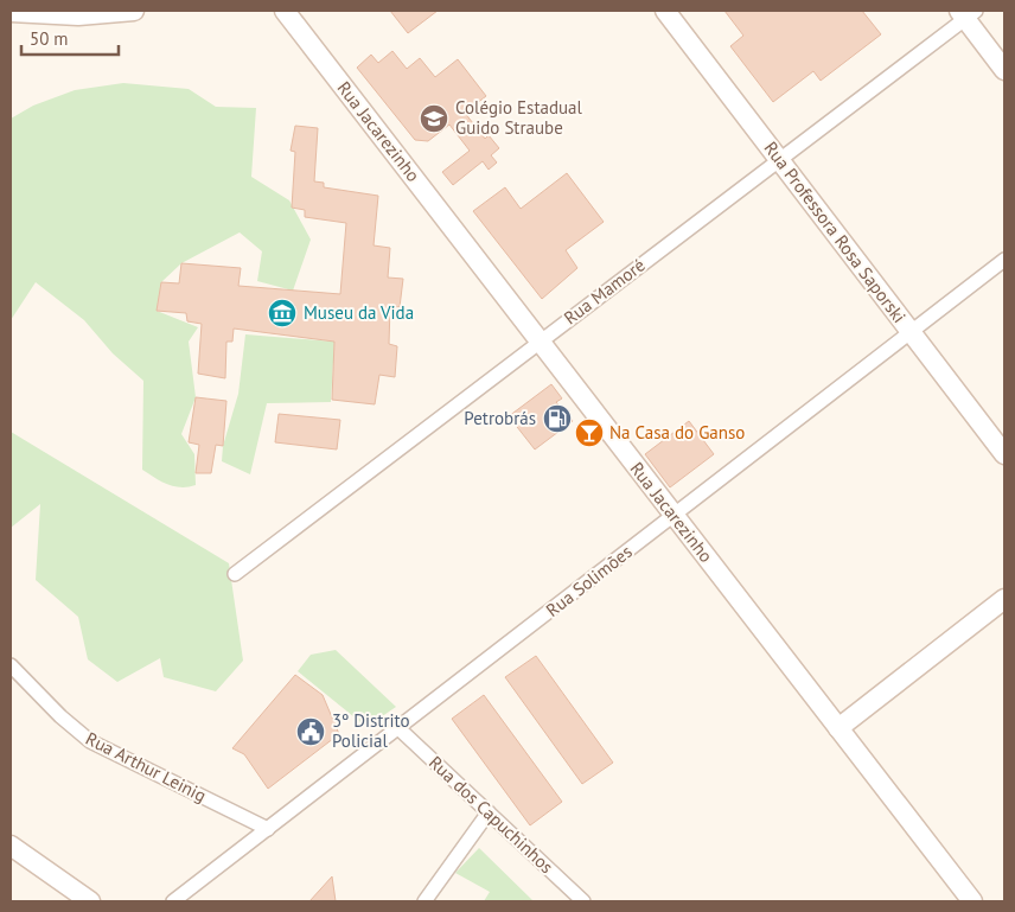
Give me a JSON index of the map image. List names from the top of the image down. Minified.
{"streets":{"main road":["Rua Jacarezinho","Rua Professora Rosa Saporski"],"street":["Rua Mamoré","Rua Solimões","Rua Arthur Leinig","Rua dos Capuchinhos"]},"crossings":[["Rua Jacarezinho","Rua Mamoré"],["Rua Jacarezinho","Rua Solimões"],["Rua Professora Rosa Saporski","Rua Mamoré"],["Rua Professora Rosa Saporski","Rua Solimões"],["Rua Solimões","Rua Arthur Leinig"],["Rua Solimões","Rua dos Capuchinhos"]],"places":{"school or university":["Colégio Estadual Guido Straube"],"museum":["Museu da Vida"],"fuel station":["Petrobrás"],"bar":["Na Casa do Ganso"],"public building":["3º Distrito Policial"]},"scale_bar":"50 m"}
